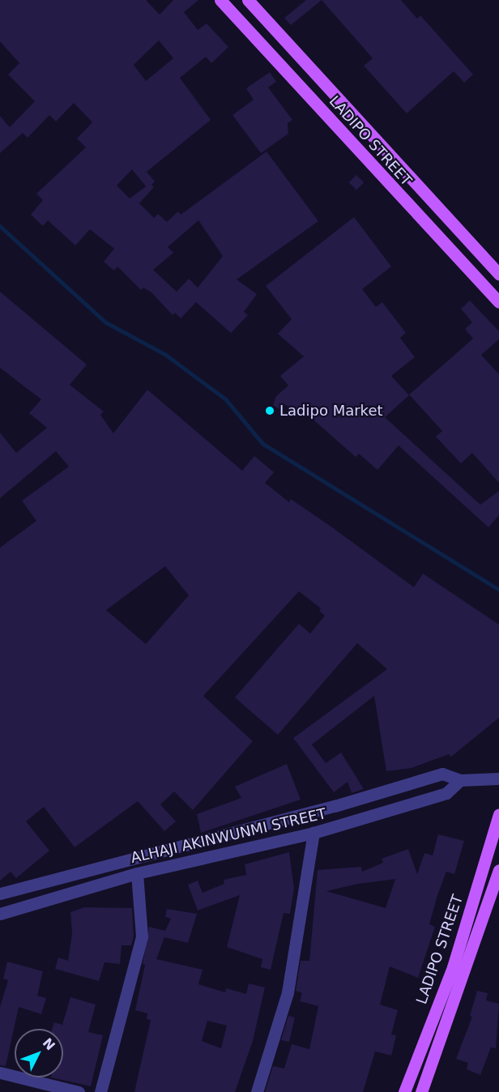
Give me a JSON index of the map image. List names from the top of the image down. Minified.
{"streets":{"main road":["LADIPO STREET"],"street":["ALHAJI AKINWUNMI STREET"]},"places":["Ladipo Market"],"north":"top right"}
